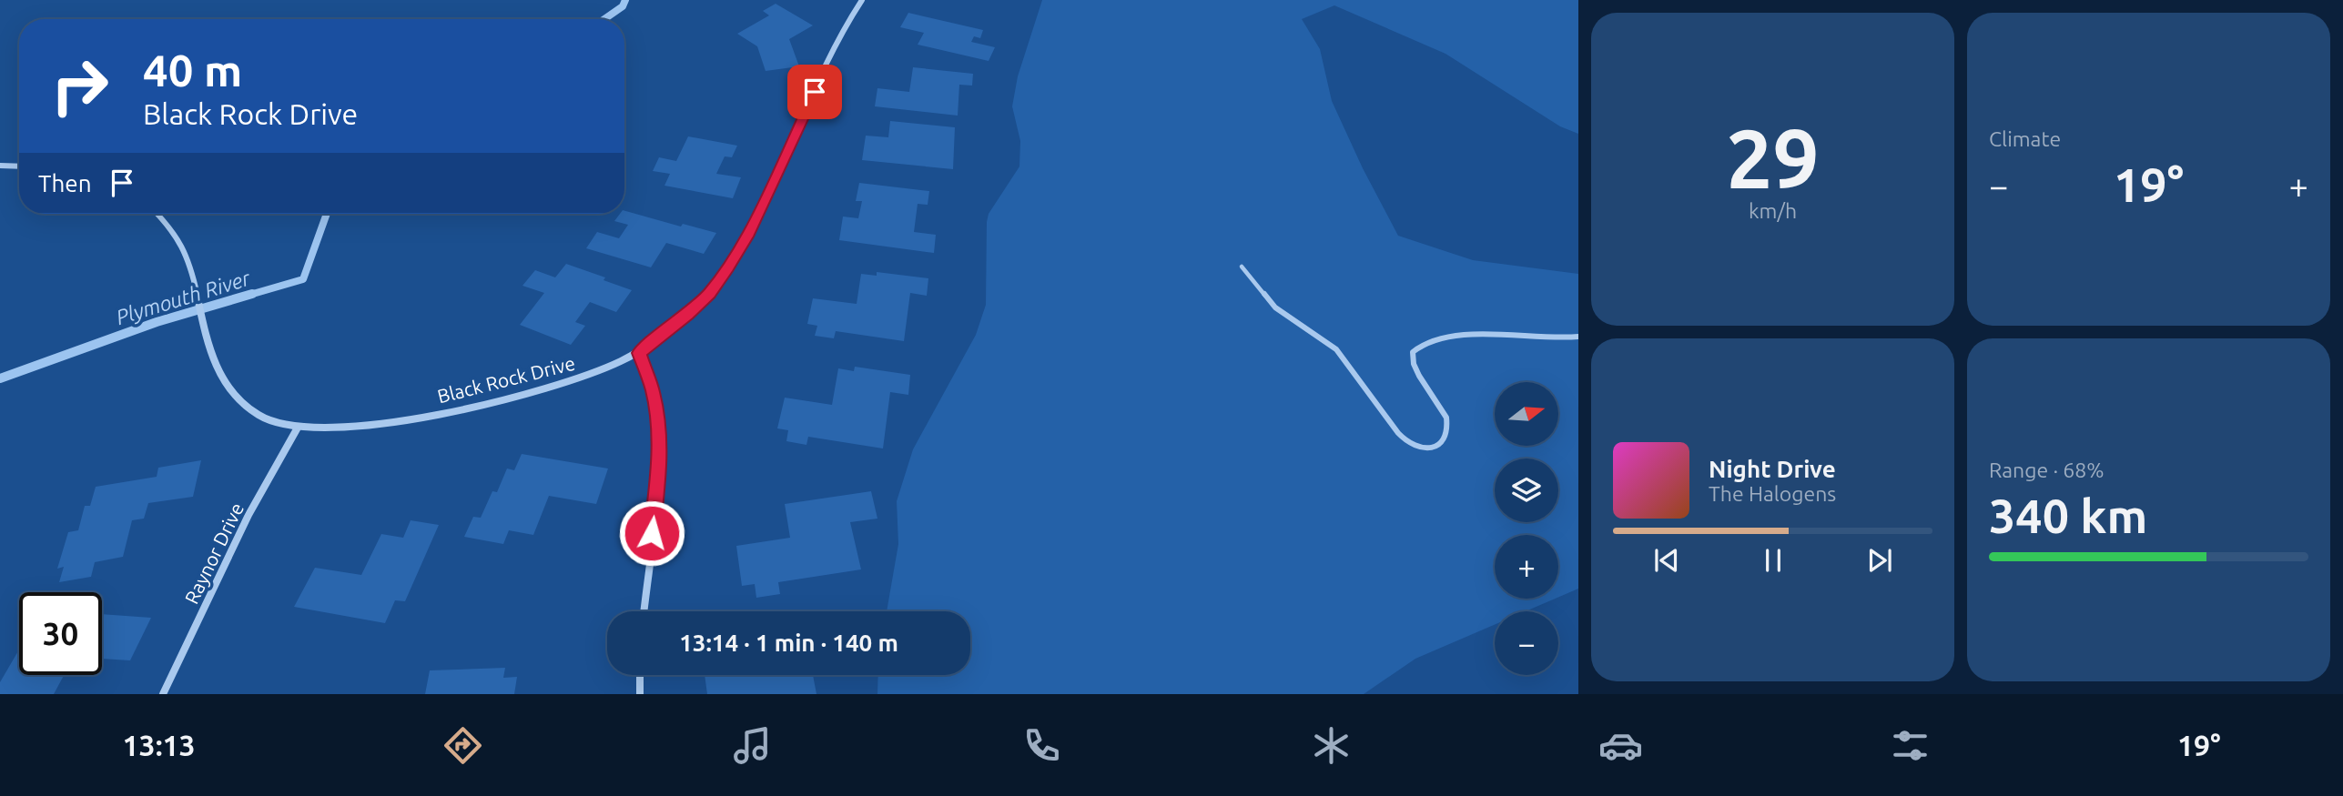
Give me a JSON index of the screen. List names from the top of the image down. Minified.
{"streets":{"street":["Black Rock Drive","Raynor Drive"]},"crossings":[["Black Rock Drive","Raynor Drive"]],"water":["Plymouth River"],"north":"right","page":{"tile":[["29","km/h"],"Climate",["Range · 68%","340 km"]],"turn":["40 m","Black Rock Drive"],"then":"Then","heat":["−","19°","+"],"map_buttons":["+","−"],"song":["Night Drive","The Halogens"],"limit":"30","trip":"13:14 · 1 min · 140 m","tabs":["13:13","19°"]}}
